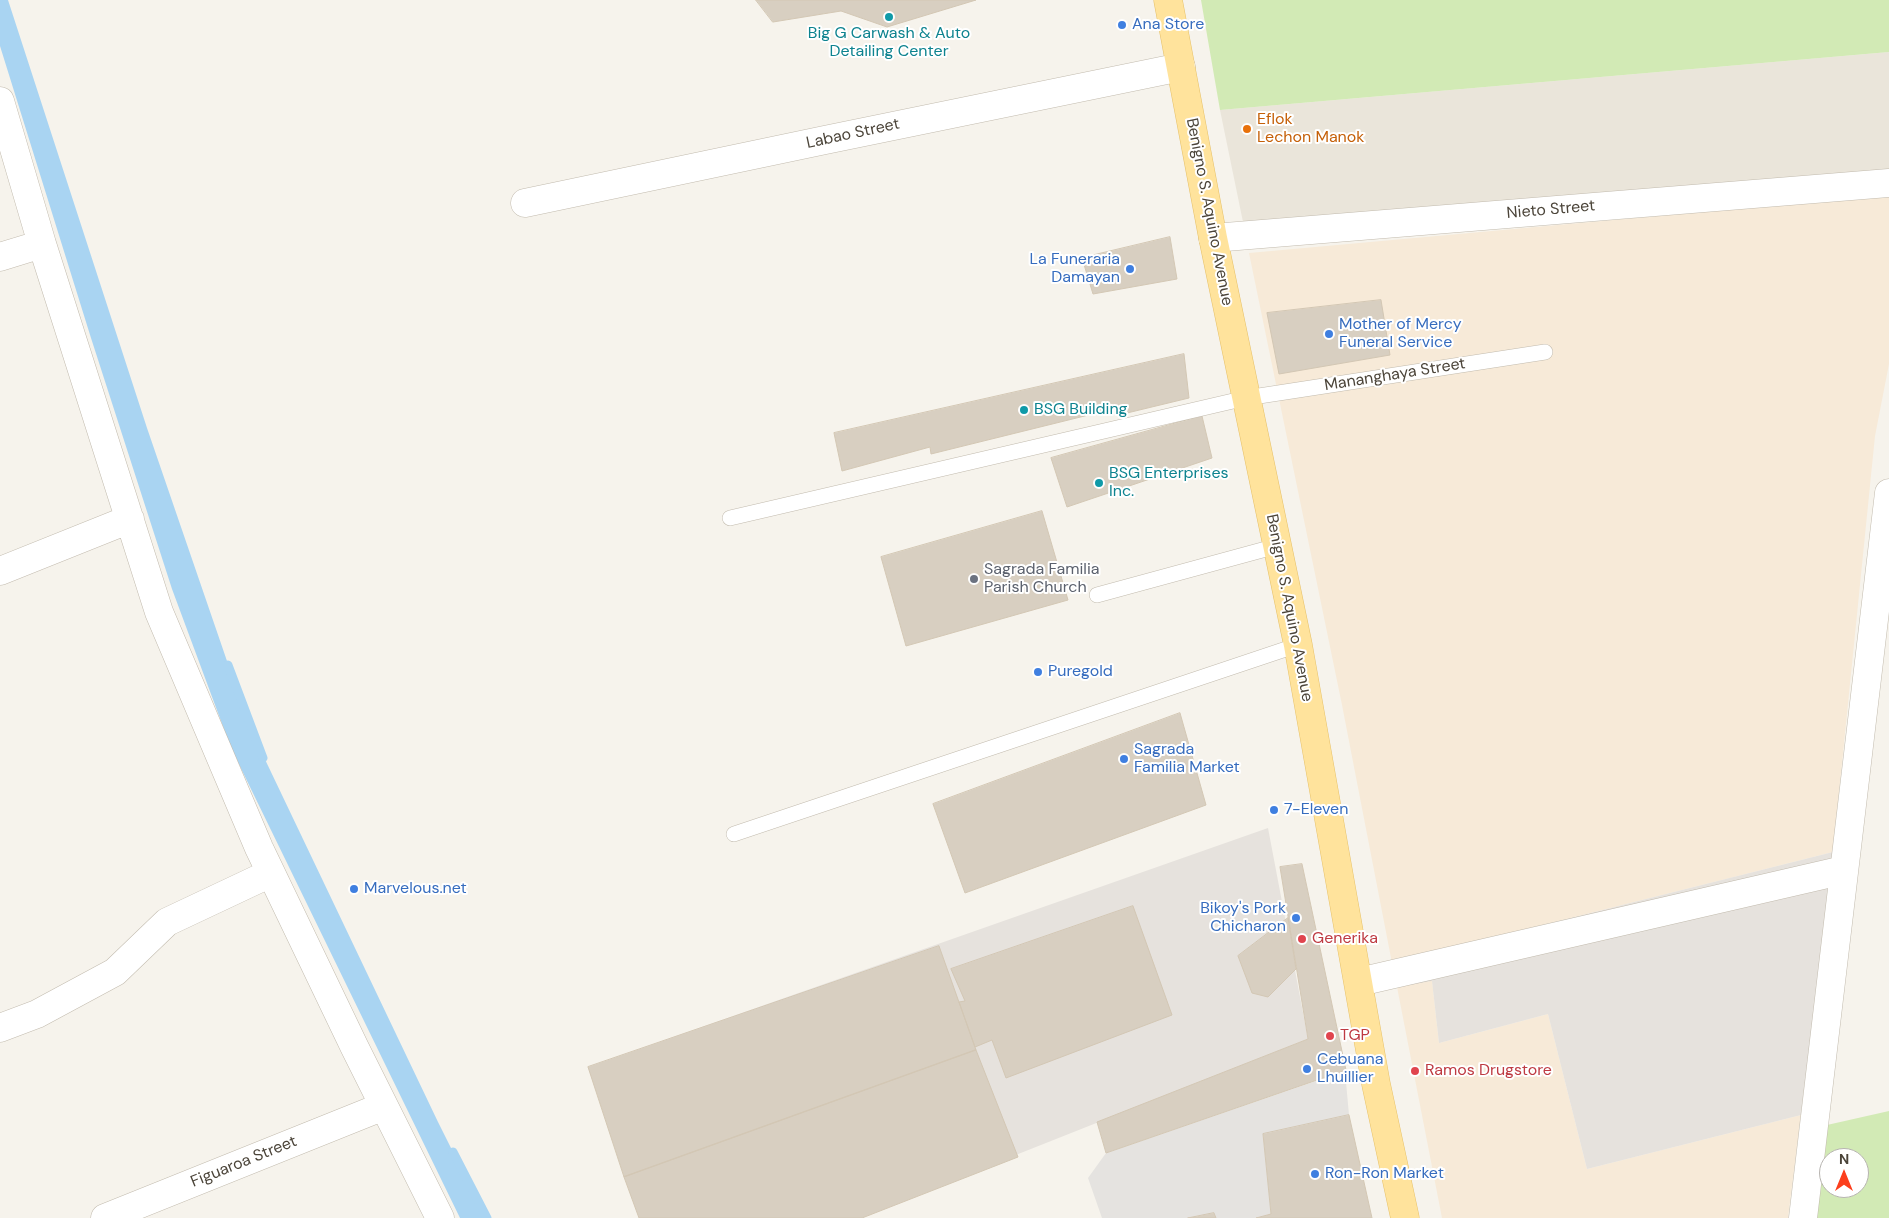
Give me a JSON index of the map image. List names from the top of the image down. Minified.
{"streets":{"main road":["Benigno S. Aquino Avenue"],"street":["Labao Street","Nieto Street","Figuaroa Street"],"lane":["Mananghaya Street"]},"crossings":[["Labao Street","Benigno S. Aquino Avenue"],["Nieto Street","Benigno S. Aquino Avenue"],["Benigno S. Aquino Avenue","Mananghaya Street"]],"places":["Big G Carwash & Auto Detailing Center","Ana Store","Eflok Lechon Manok","La Funeraria Damayan","Mother of Mercy Funeral Service","BSG Building","BSG Enterprises Inc.","Sagrada Familia Parish Church","Puregold","Sagrada Familia Market","7-Eleven","Marvelous.net","Bikoy's Pork Chicharon","Generika","TGP","Cebuana Lhuillier","Ramos Drugstore","Ron-Ron Market"],"north":"top"}
